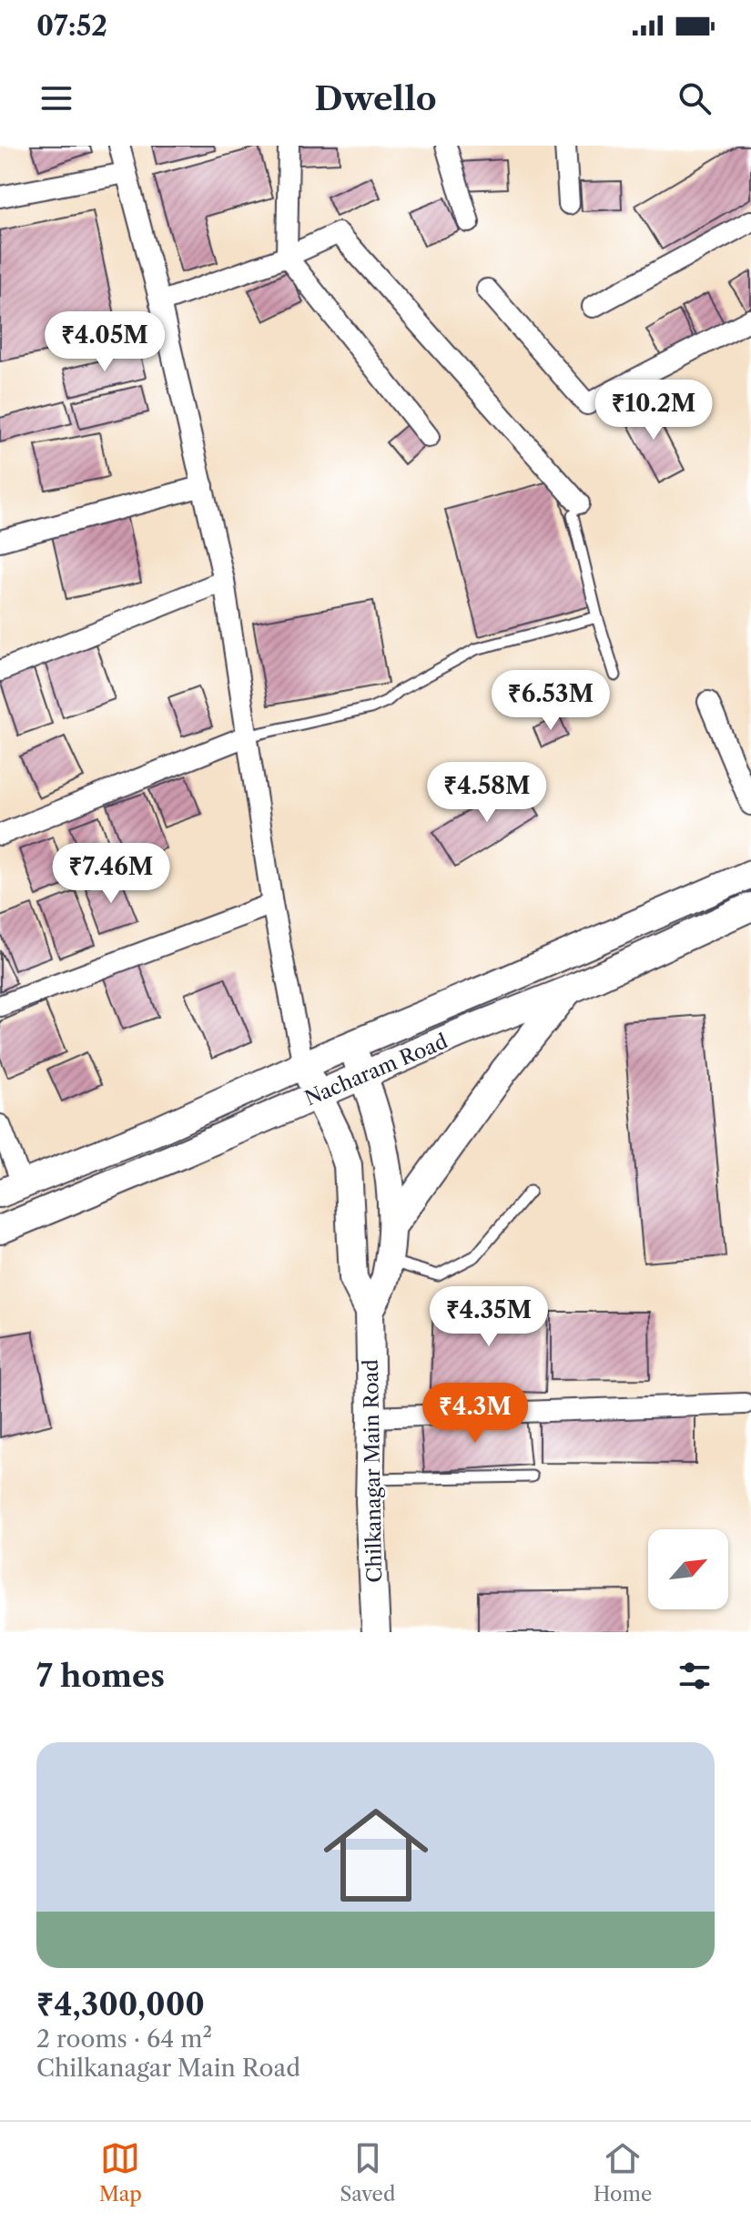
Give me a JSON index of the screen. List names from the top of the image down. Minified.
{"streets":{"main road":["Nacharam Road","Chilkanagar Main Road"]},"north":"top right","page":{"status":"07:52","header":"Dwello","price":["₹4.05M","₹10.2M","₹6.53M","₹4.58M","₹7.46M","₹4.35M","₹4.3M"],"heading":"7 homes","list":[{"name":"₹4,300,000","note":"2 rooms · 64 m² · Chilkanagar Main Road"}],"tabs":["Map","Saved","Home"]}}
